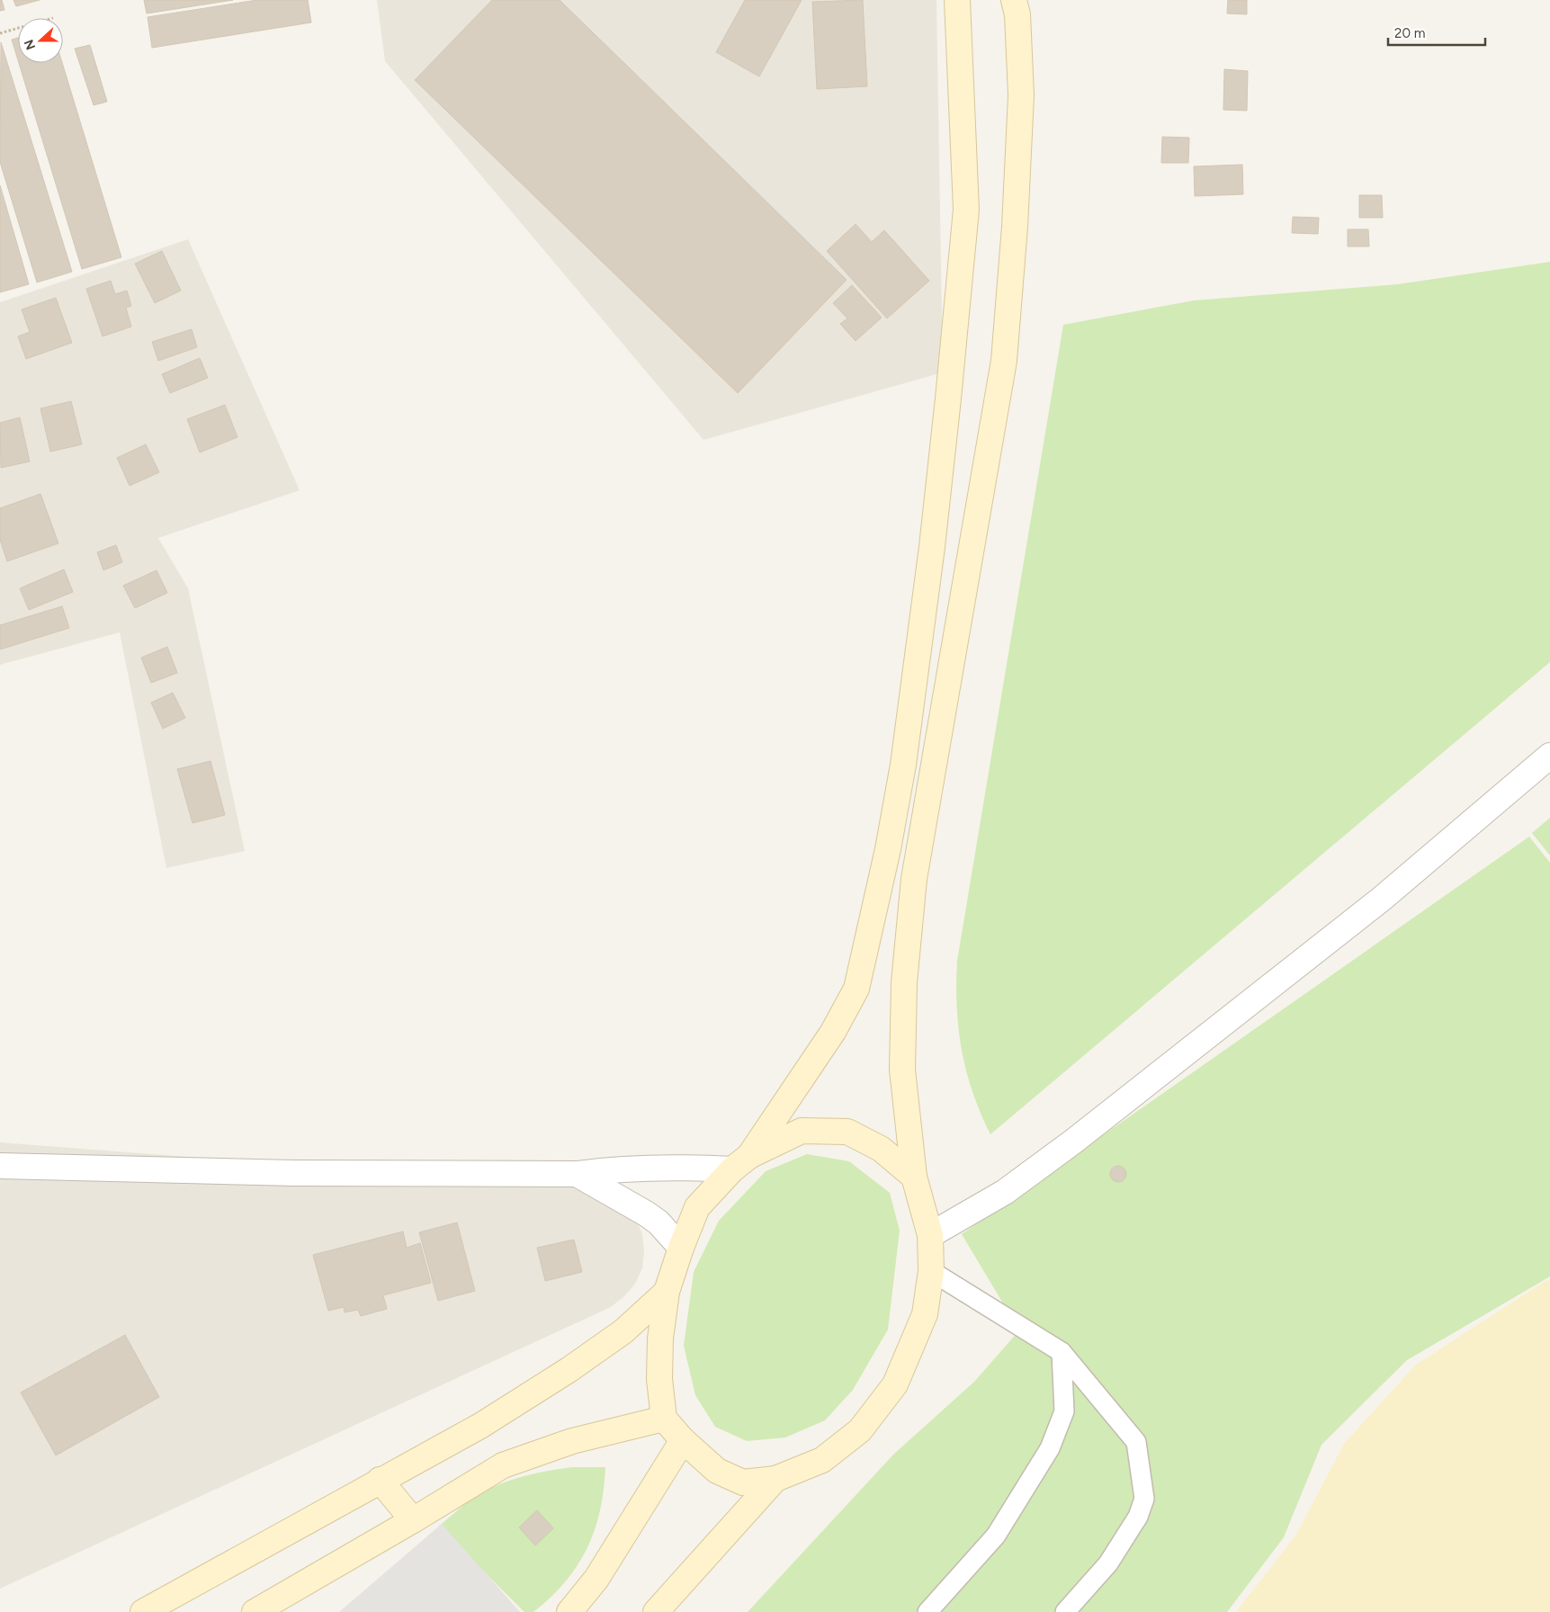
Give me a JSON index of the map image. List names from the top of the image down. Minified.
{"scale_bar":"20 m","north":"left"}
